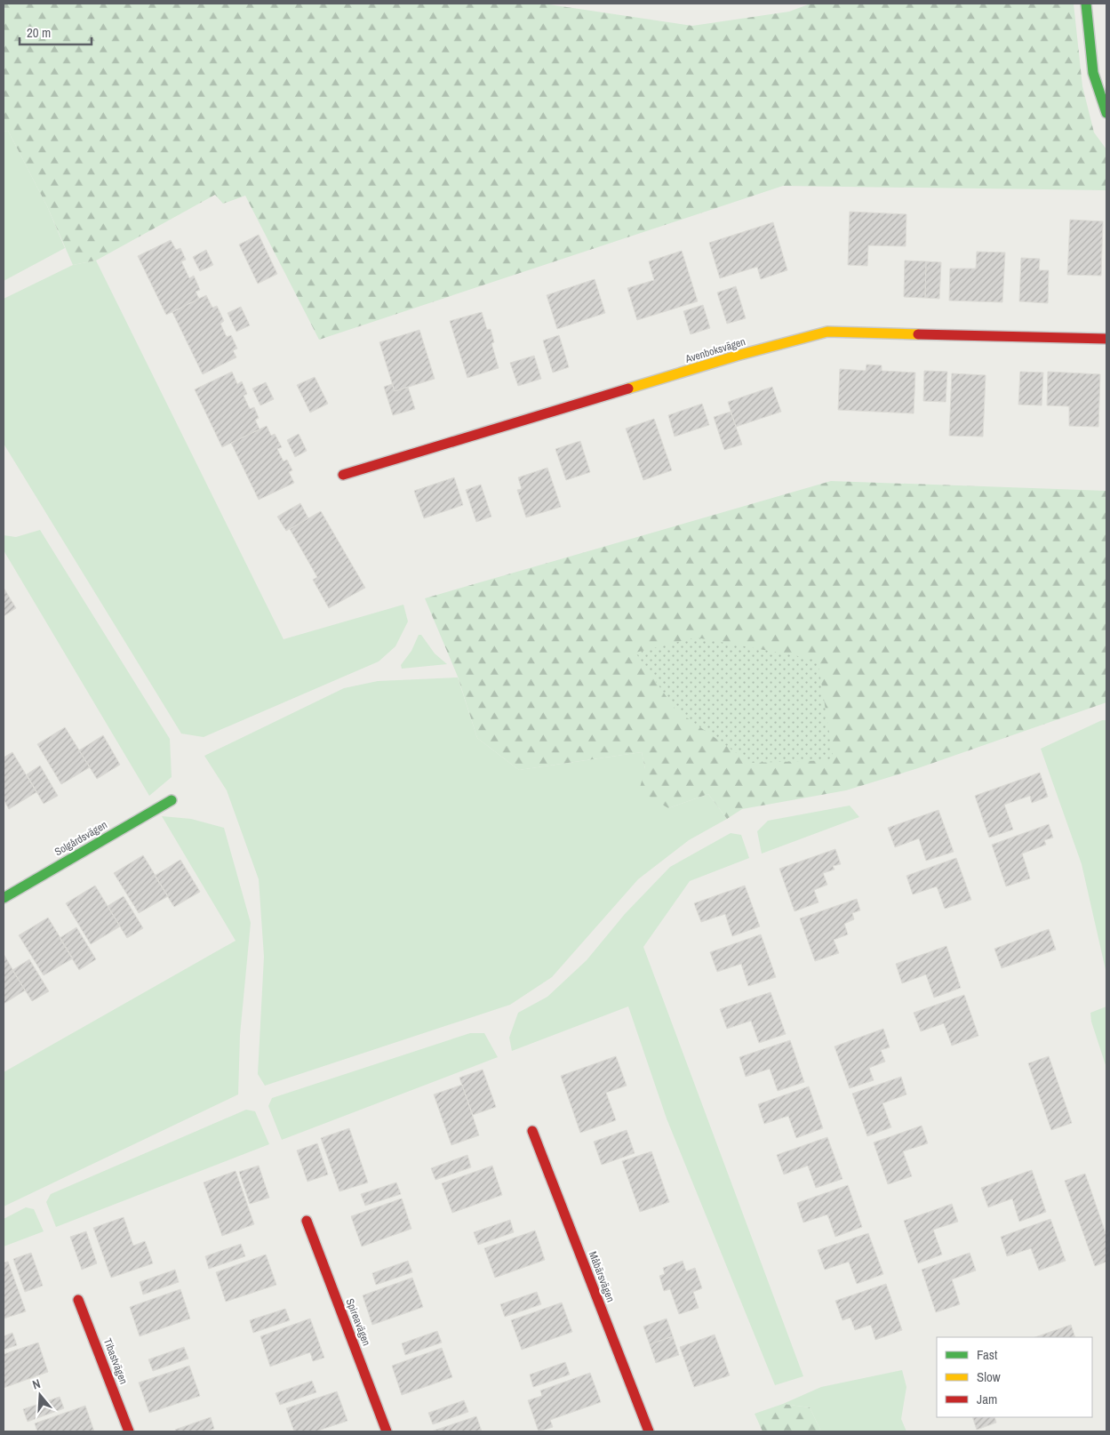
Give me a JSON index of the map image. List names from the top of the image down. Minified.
{"streets":{"street":["Avenboksvägen","Solgårdsvägen","Måbärsvägen","Spireavägen","Tibastvägen"]},"legend":["Fast","Slow","Jam"],"scale_bar":"20 m","north":"top"}
